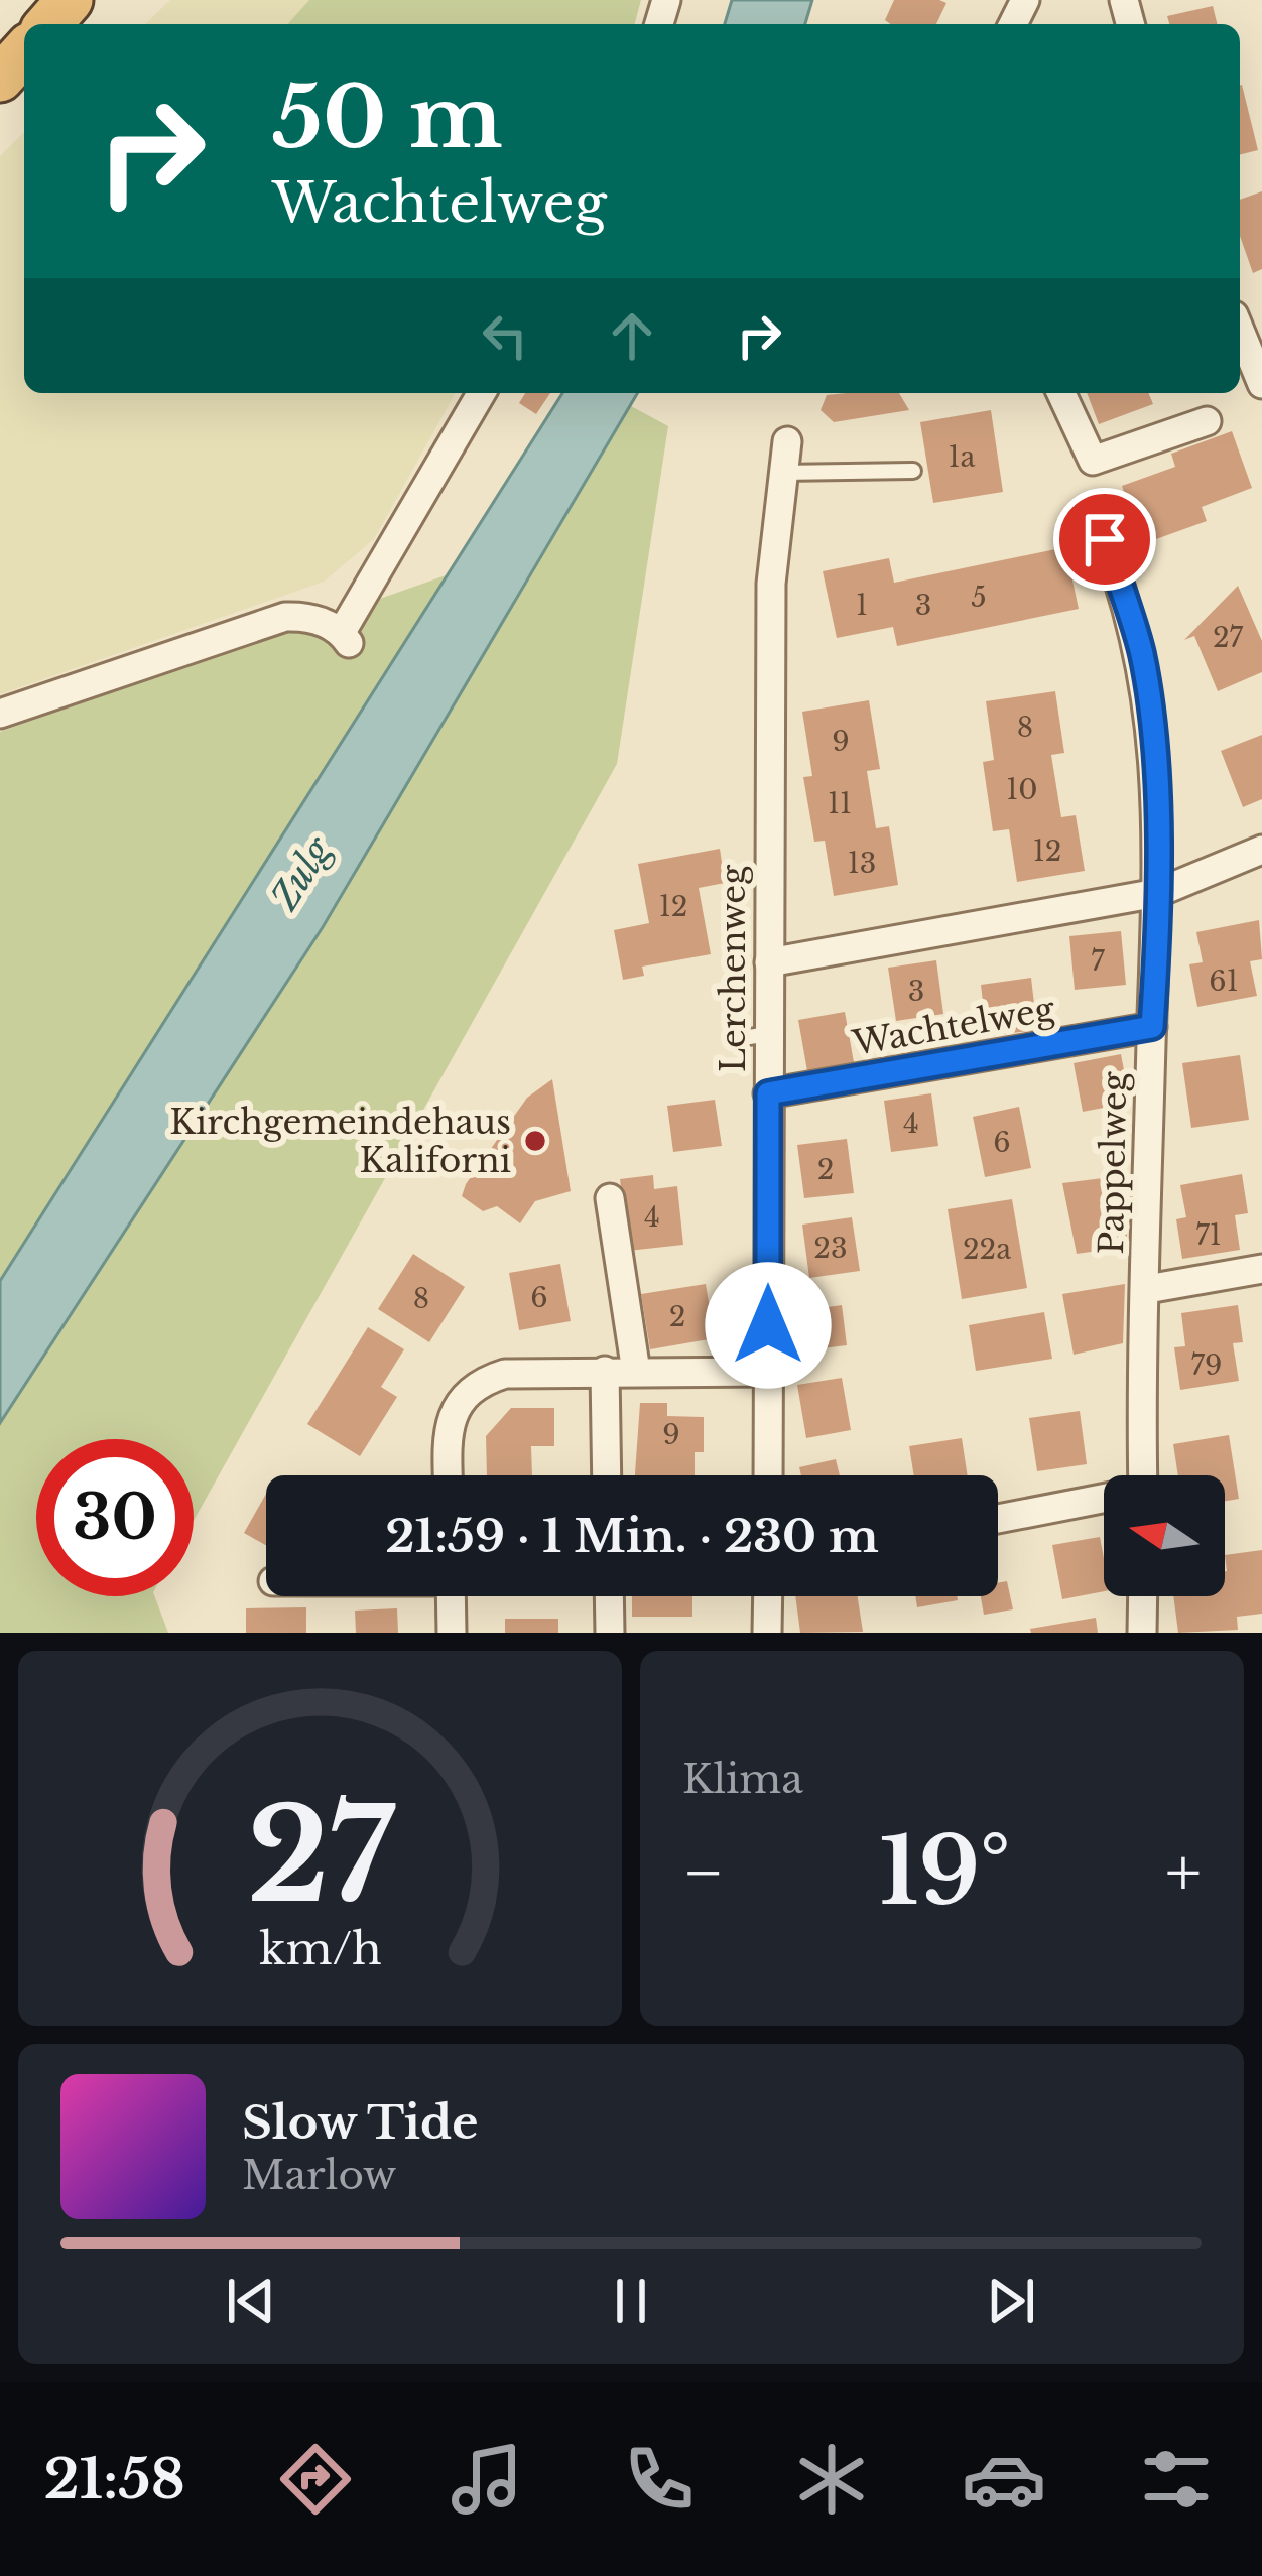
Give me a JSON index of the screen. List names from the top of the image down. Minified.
{"streets":{"street":["Lerchenweg","Wachtelweg","Pappelweg"]},"crossings":[["Lerchenweg","Wachtelweg"],["Wachtelweg","Pappelweg"]],"water":["Zulg"],"places":["Kirchgemeindehaus Kaliforni"],"house_numbers":["1a","5","1","3","27","8","9","10","11","12","13","12","7","61","3","4","6","2","4","71","23","22a","6","8","2","79","9"],"north":"left","page":{"turn":["50 m","Wachtelweg"],"limit":"30","trip":"21:59 · 1 Min. · 230 m","tile":"Klima","heat":["−","19°","+"],"song":["Slow Tide","Marlow"],"tabs":"21:58","gauge":["27","km/h"]}}
